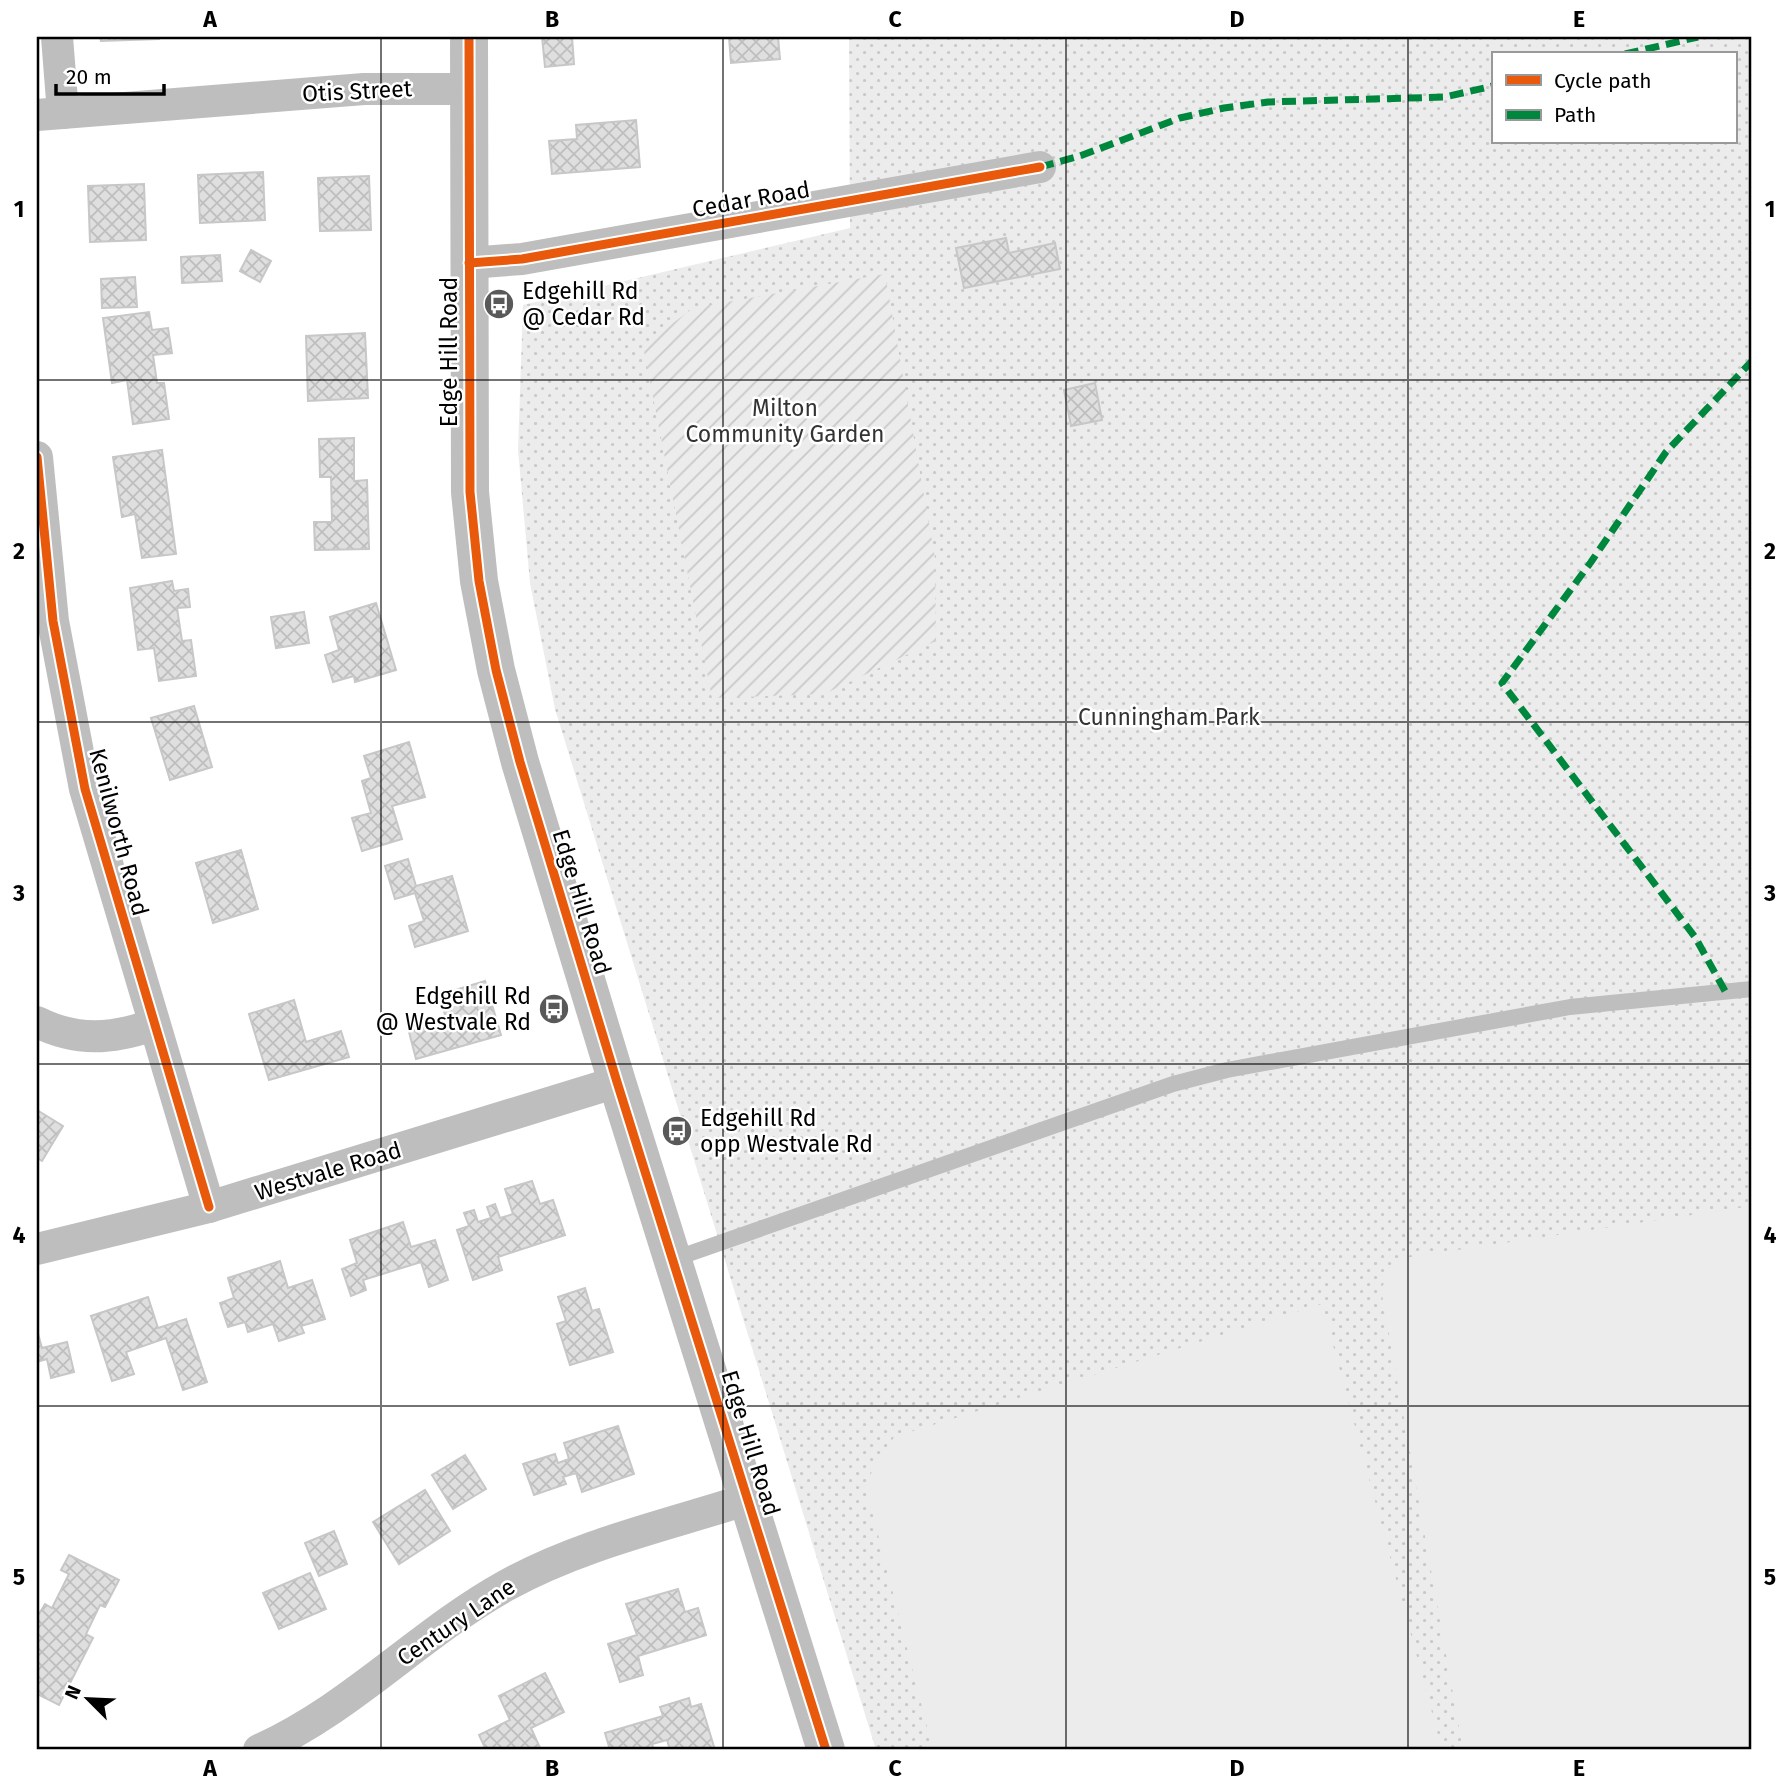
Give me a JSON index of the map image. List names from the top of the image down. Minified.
{"streets":{"street":["Otis Street","Cedar Road","Edge Hill Road","Kenilworth Road","Westvale Road","Century Lane"]},"crossings":[["Otis Street","Edge Hill Road"],["Cedar Road","Edge Hill Road"],["Edge Hill Road","Westvale Road"],["Edge Hill Road","Century Lane"],["Kenilworth Road","Westvale Road"]],"parks":["Milton Community Garden","Cunningham Park"],"places":{"bus stop":["Edgehill Rd @ Cedar Rd","Edgehill Rd @ Westvale Rd","Edgehill Rd opp Westvale Rd"]},"legend":["Cycle path","Path"],"scale_bar":"20 m","north":"top left","grid":{"columns":["A","B","C","D","E"],"rows":["1","2","3","4","5"]}}
